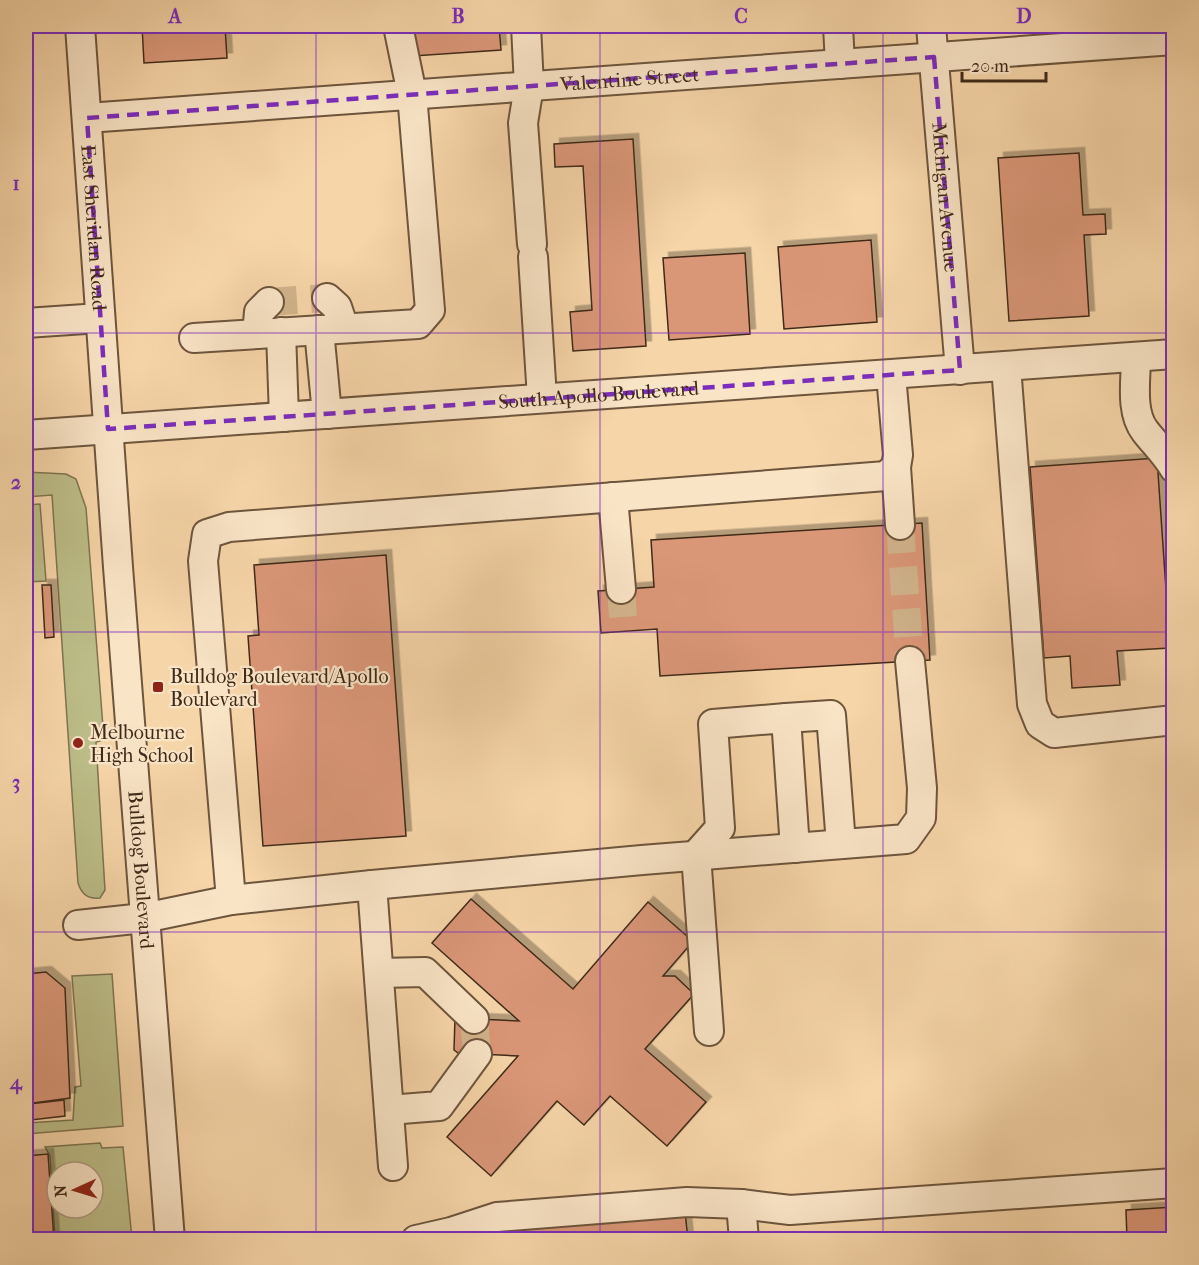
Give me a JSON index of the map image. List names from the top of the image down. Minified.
{"streets":{"street":["Valentine Street","Michigan Avenue","East Sheridan Road","South Apollo Boulevard","Bulldog Boulevard"]},"crossings":[["Valentine Street","Michigan Avenue"],["Valentine Street","East Sheridan Road"],["Michigan Avenue","South Apollo Boulevard"],["East Sheridan Road","South Apollo Boulevard"],["East Sheridan Road","Bulldog Boulevard"],["South Apollo Boulevard","Bulldog Boulevard"]],"places":{"transit":["Bulldog Boulevard/Apollo Boulevard"],"other":["Melbourne High School"]},"scale_bar":"20 m","north":"left","grid":{"columns":["A","B","C","D"],"rows":["1","2","3","4"]}}
